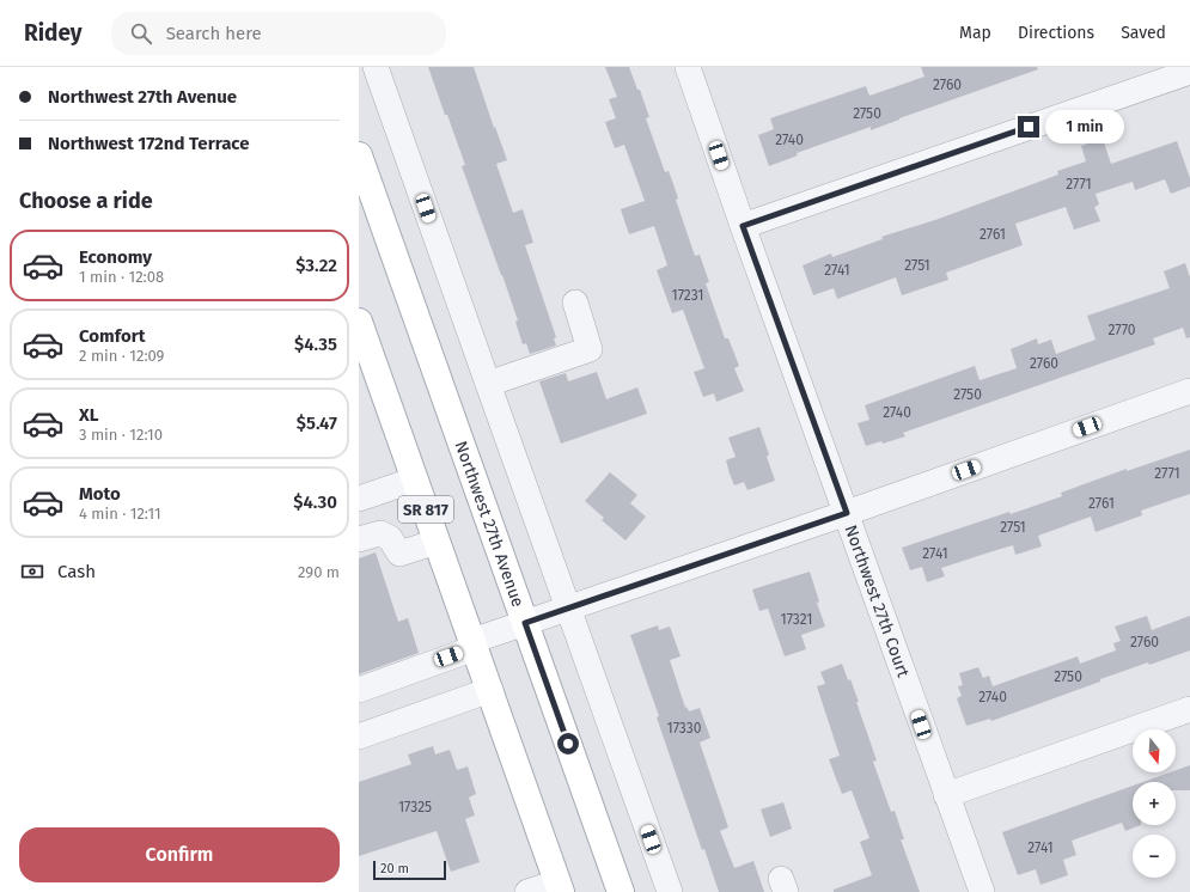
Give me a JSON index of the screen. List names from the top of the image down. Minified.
{"streets":{"main road":["SR 817","Northwest 27th Avenue"],"street":["Northwest 27th Court"]},"house_numbers":["2760","2750","2740","2771","2761","2751","2741","17231","2770","2760","2750","2740","2771","2761","2751","2741","17321","2760","2750","2740","17330","17325","2741"],"scale_bar":"20 m","north":"bottom","page":{"header":"Ridey","search":"Search here","nav":["Map","Directions","Saved"],"banner":["Northwest 27th Avenue","Northwest 172nd Terrace"],"bubble":"1 min","heading":"Choose a ride","list":[{"name":"Economy","note":"1 min · 12:08","value":"$3.22"},{"name":"Comfort","note":"2 min · 12:09","value":"$4.35"},{"name":"XL","note":"3 min · 12:10","value":"$5.47"},{"name":"Moto","note":"4 min · 12:11","value":"$4.30"}],"pay":["Cash","290 m"],"map_buttons":["+","−"],"buttons":"Confirm","scale":"20 m"}}
